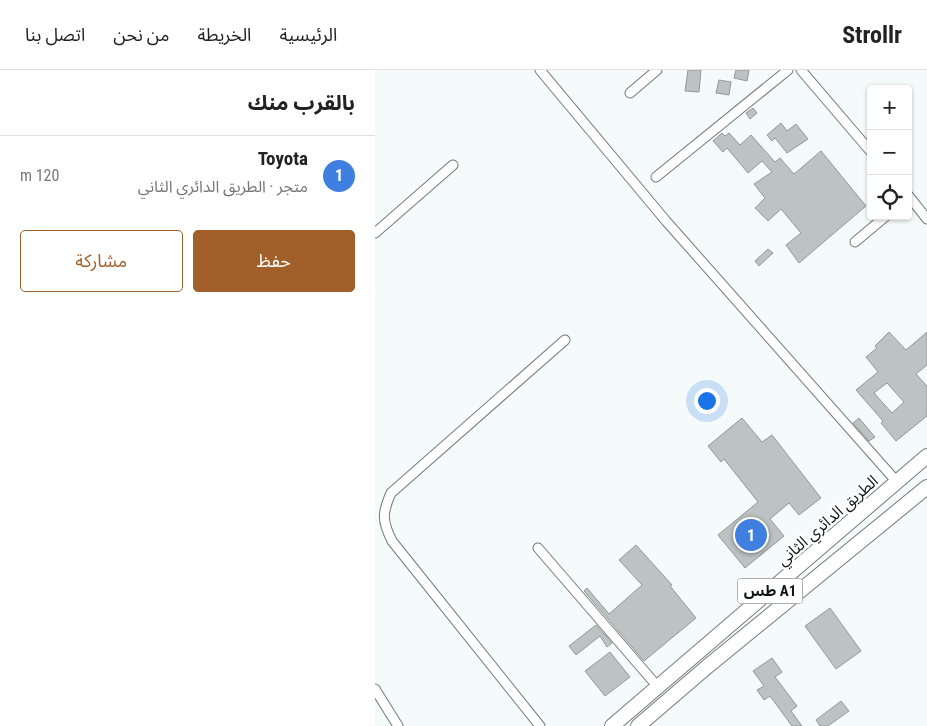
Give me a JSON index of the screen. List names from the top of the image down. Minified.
{"streets":{"highway":["الطريق الدائري الثاني","طس A1"]},"page":{"header":"Strollr","nav":["الرئيسية","الخريطة","من نحن","اتصل بنا"],"heading":"بالقرب منك","map_buttons":["+","−"],"list":[{"mark":"1","name":"Toyota","note":"متجر · الطريق الدائري الثاني","value":"120 m"}],"buttons":["حفظ","مشاركة"],"pins":"1"}}
